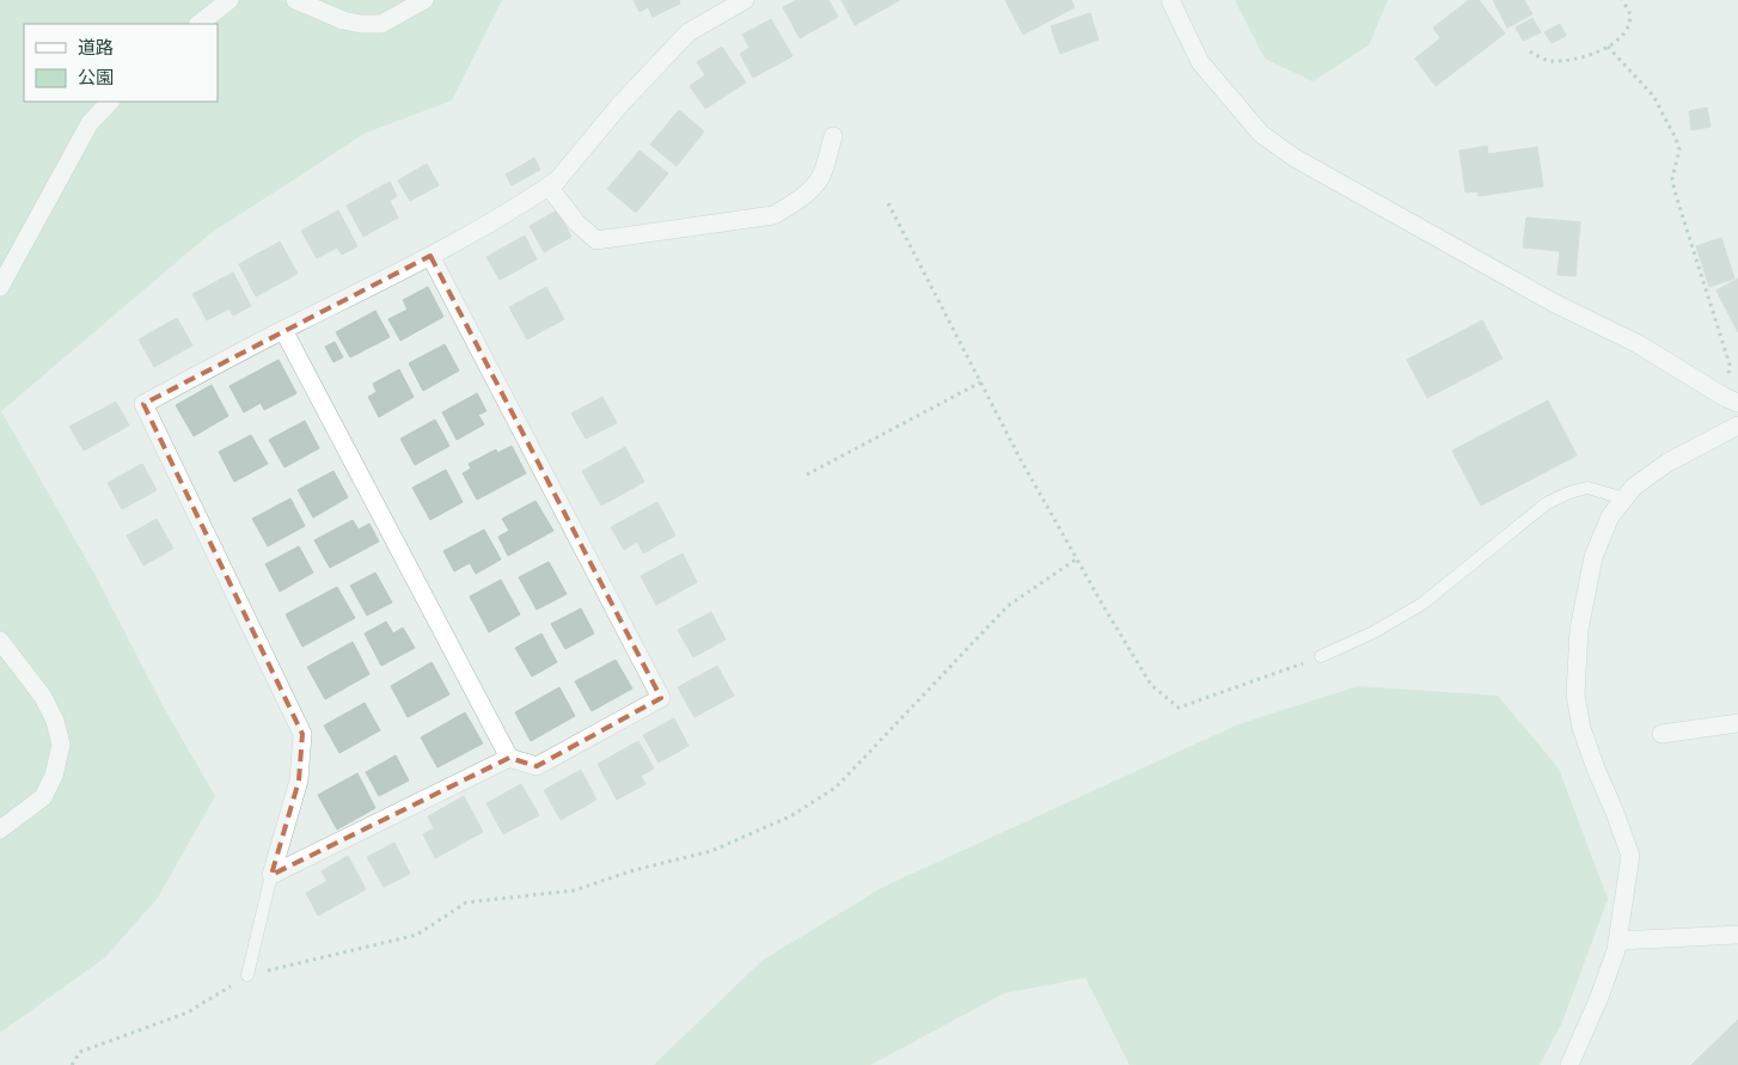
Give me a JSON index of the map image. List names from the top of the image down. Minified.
{"legend":["道路","公園"]}
